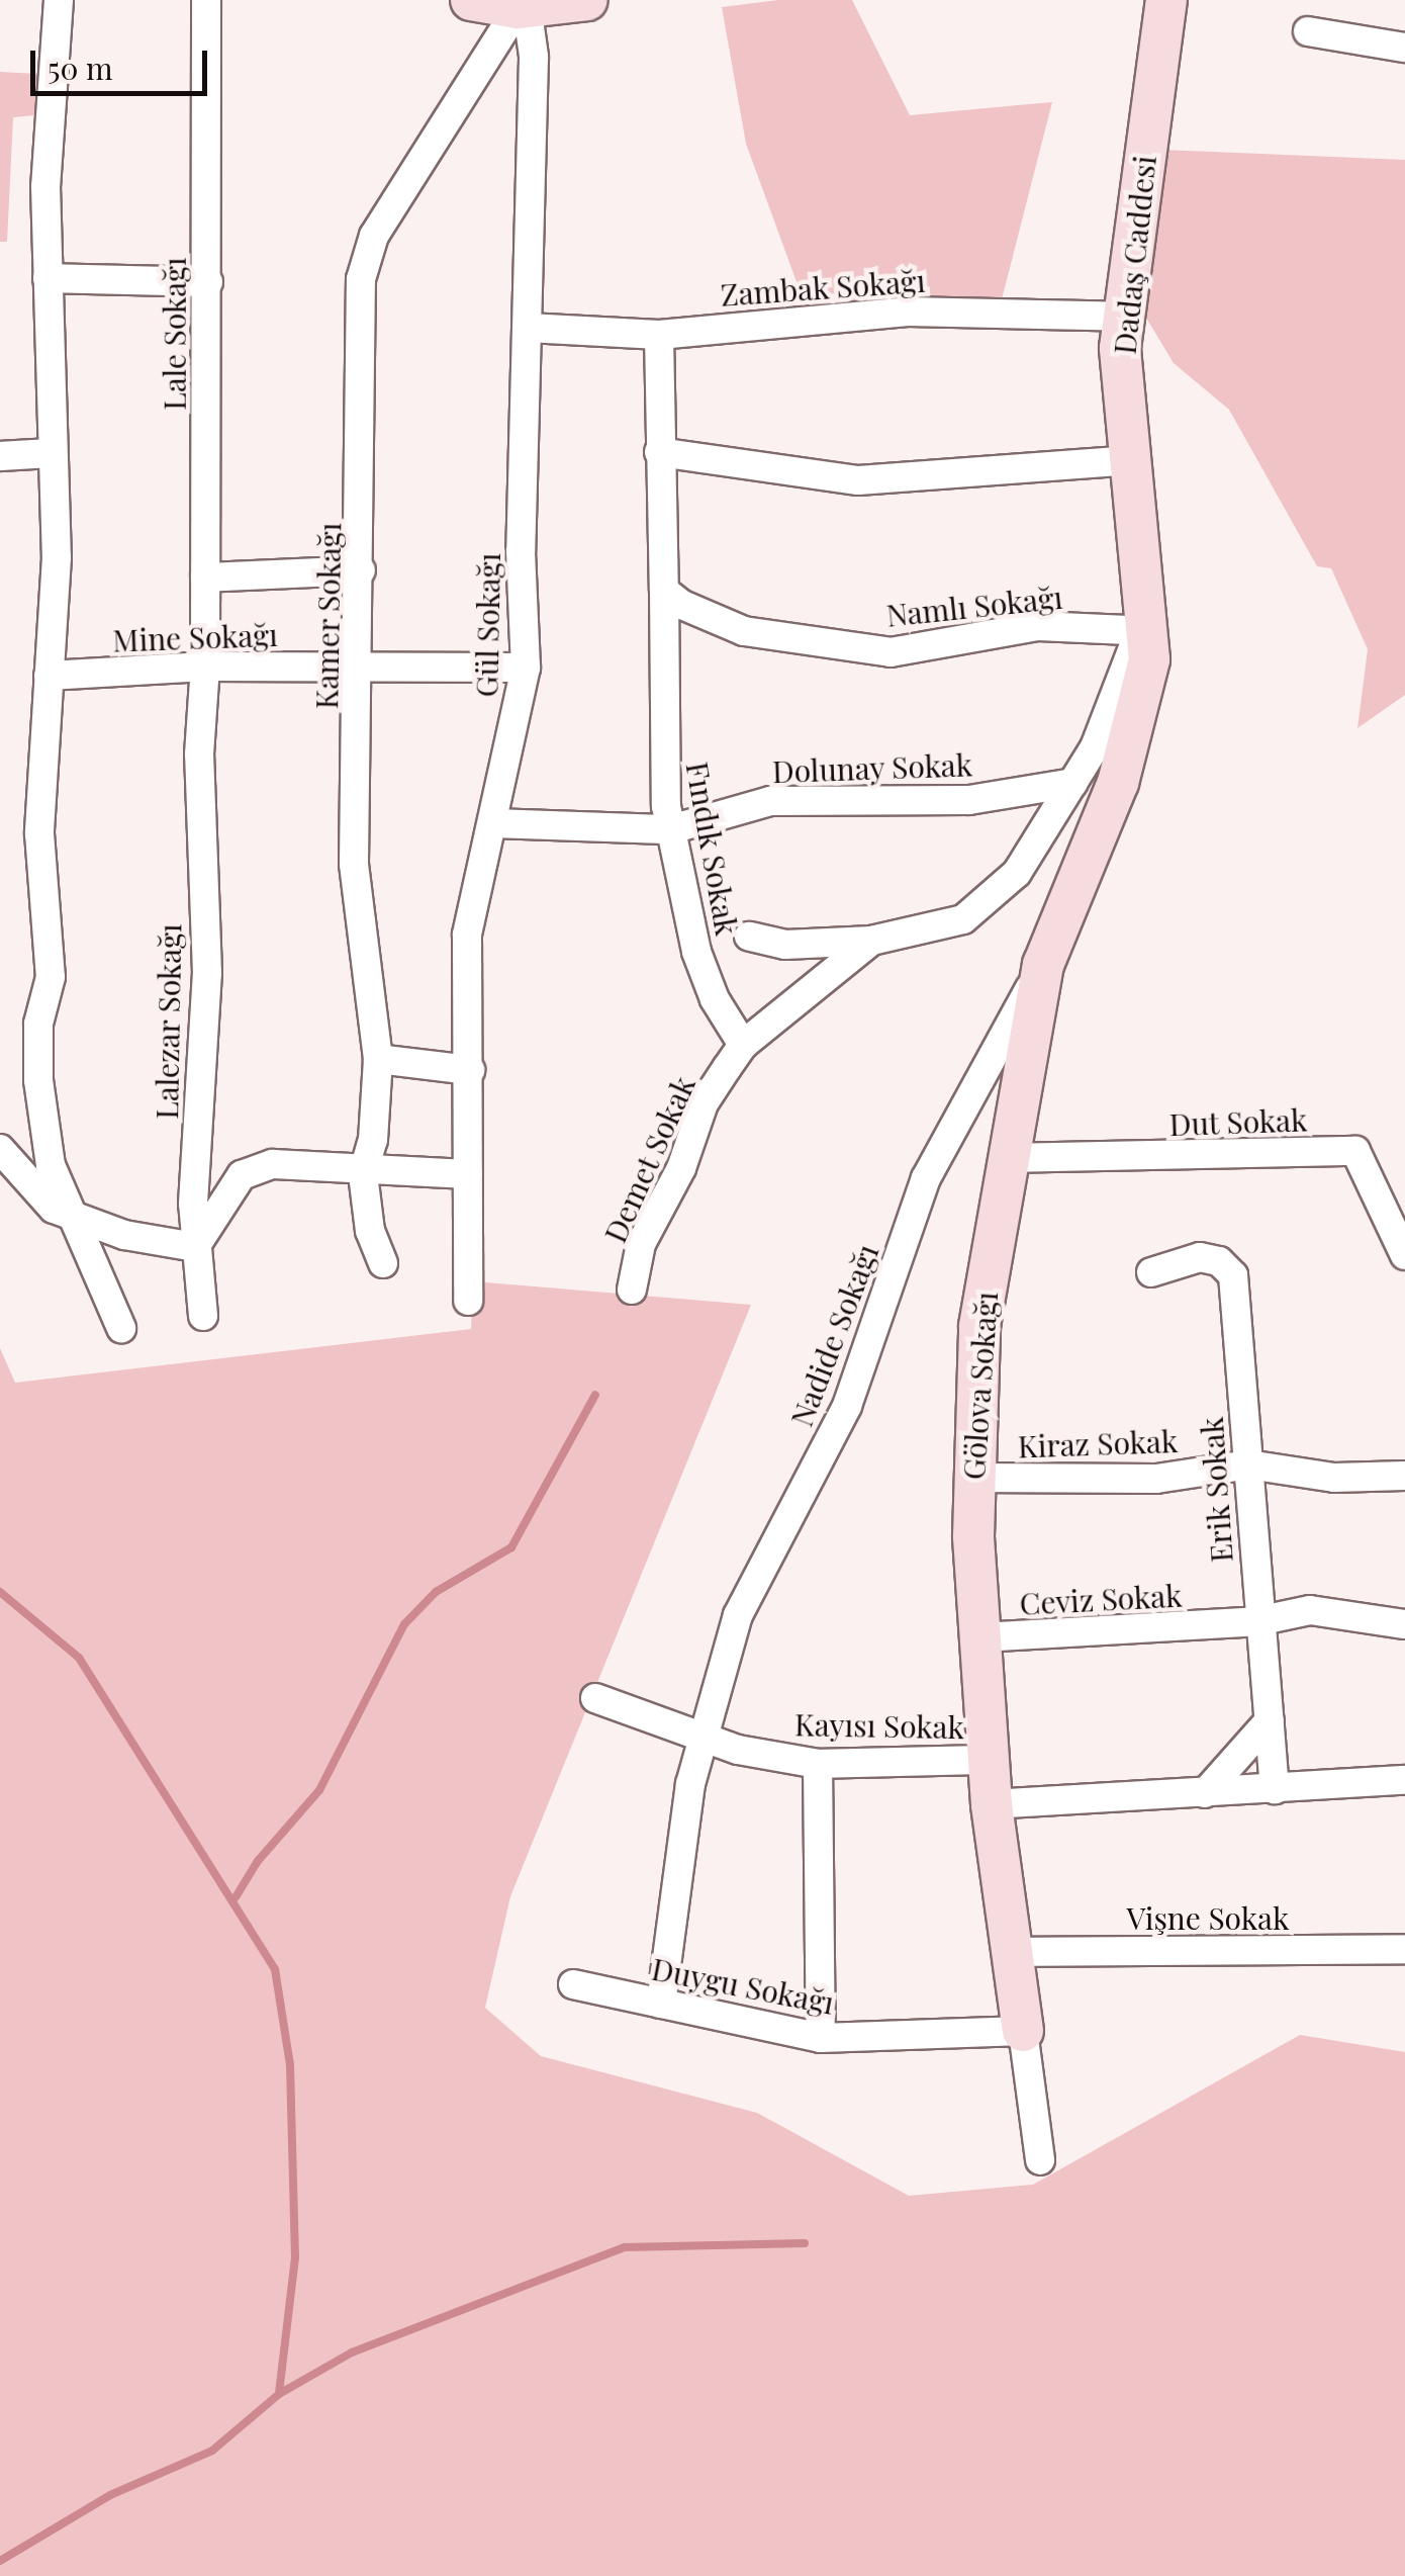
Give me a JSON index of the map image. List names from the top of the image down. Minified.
{"streets":{"street":["Dadaş Caddesi","Zambak Sokağı","Lale Sokağı","Namlı Sokağı","Kamer Sokağı","Gül Sokağı","Mine Sokağı","Dolunay Sokak","Fındık Sokak","Lalezar Sokağı","Dut Sokak","Demet Sokak","Nadide Sokağı","Gölova Sokağı","Kiraz Sokak","Erik Sokak","Ceviz Sokak","Kayısı Sokak","Vişne Sokak","Duygu Sokağı"]},"crossings":[["Dadaş Caddesi","Zambak Sokağı"],["Dadaş Caddesi","Namlı Sokağı"],["Dadaş Caddesi","Dolunay Sokak"],["Dadaş Caddesi","Demet Sokak"],["Dadaş Caddesi","Gölova Sokağı"],["Zambak Sokağı","Gül Sokağı"],["Lale Sokağı","Mine Sokağı"],["Lale Sokağı","Lalezar Sokağı"],["Namlı Sokağı","Fındık Sokak"],["Namlı Sokağı","Gölova Sokağı"],["Kamer Sokağı","Gül Sokağı"],["Kamer Sokağı","Mine Sokağı"],["Gül Sokağı","Mine Sokağı"],["Gül Sokağı","Dolunay Sokak"],["Mine Sokağı","Lalezar Sokağı"],["Dolunay Sokak","Fındık Sokak"],["Fındık Sokak","Demet Sokak"],["Dut Sokak","Gölova Sokağı"],["Nadide Sokağı","Gölova Sokağı"],["Nadide Sokağı","Kayısı Sokak"],["Nadide Sokağı","Duygu Sokağı"],["Gölova Sokağı","Kiraz Sokak"],["Gölova Sokağı","Ceviz Sokak"],["Gölova Sokağı","Kayısı Sokak"],["Gölova Sokağı","Vişne Sokak"],["Gölova Sokağı","Duygu Sokağı"],["Kiraz Sokak","Erik Sokak"],["Erik Sokak","Ceviz Sokak"]],"scale_bar":"50 m"}
